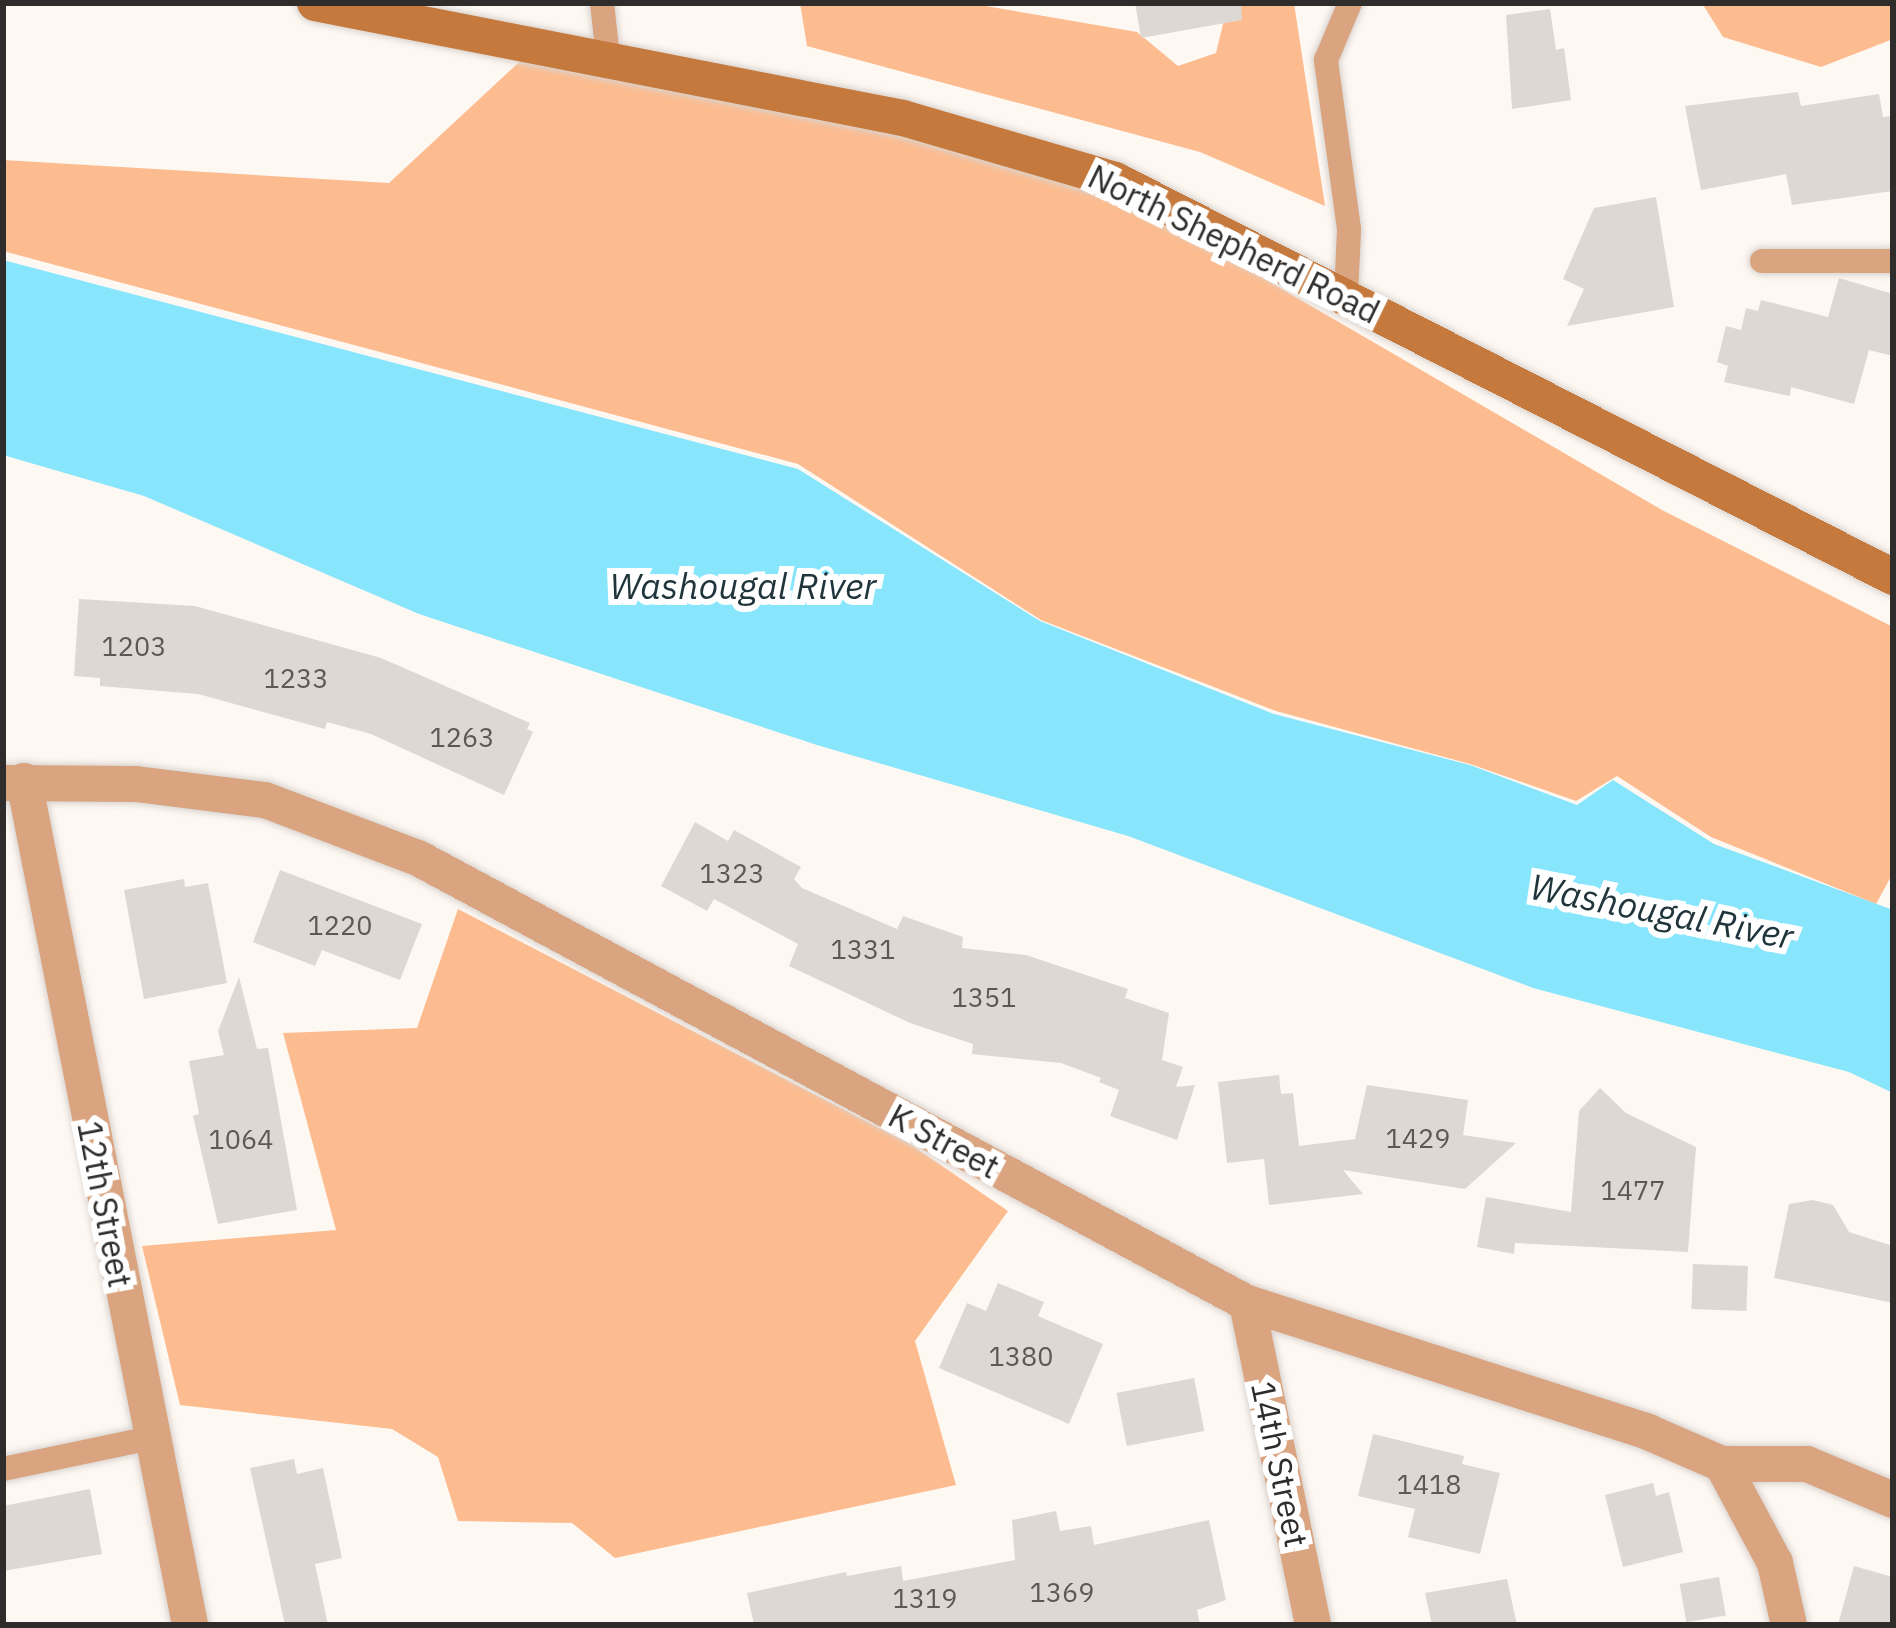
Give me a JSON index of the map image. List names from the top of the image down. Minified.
{"streets":{"street":["North Shepherd Road","K Street","12th Street","14th Street"]},"crossings":[["K Street","12th Street"],["K Street","14th Street"]],"water":["Washougal River"],"house_numbers":["1203","1233","1263","1323","1220","1331","1351","1429","1064","1477","1380","1418","1369","1319"]}
